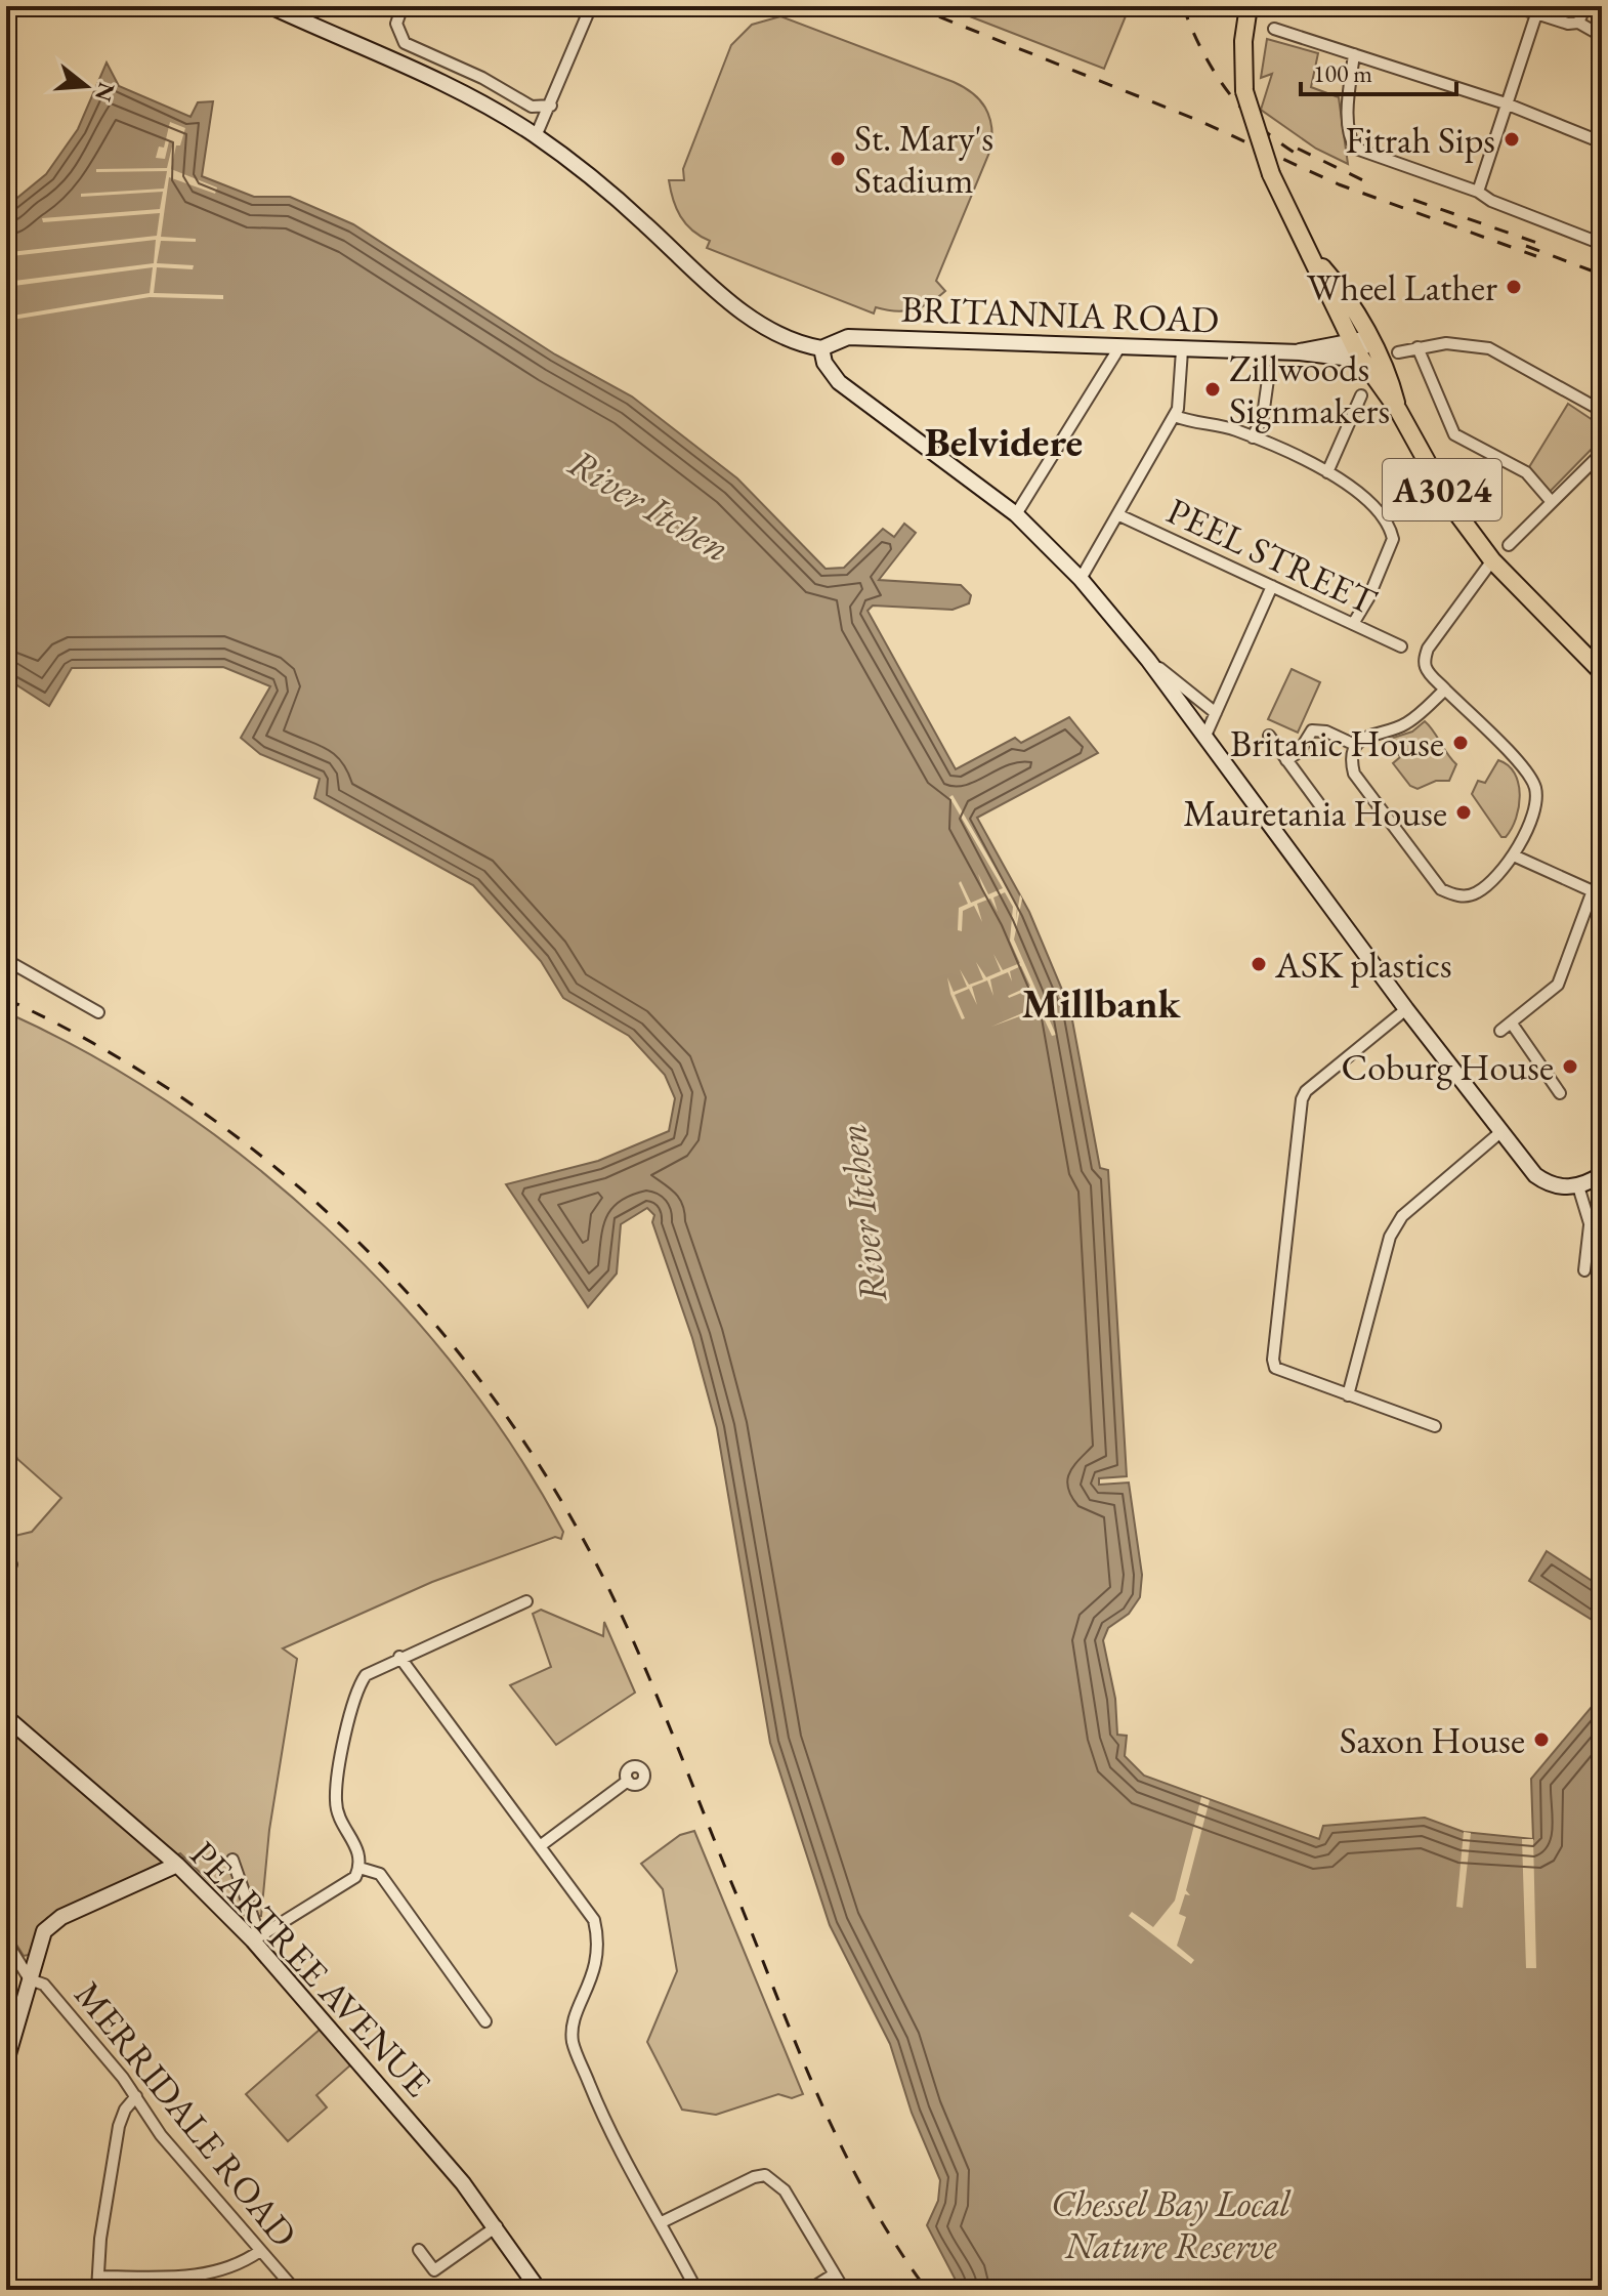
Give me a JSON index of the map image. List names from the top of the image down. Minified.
{"streets":{"main road":["A3024"],"street":["BRITANNIA ROAD","PEEL STREET","PEARTREE AVENUE","MERRIDALE ROAD"]},"crossings":[["BRITANNIA ROAD","A3024"]],"districts":["Belvidere","Millbank"],"water":["River Itchen"],"parks":["Chessel Bay Local Nature Reserve"],"places":["Fitrah Sips","St. Mary's Stadium","Wheel Lather","Zillwoods Signmakers","Britanic House","Mauretania House","ASK plastics","Coburg House","Saxon House"],"scale_bar":"100 m","north":"right"}
